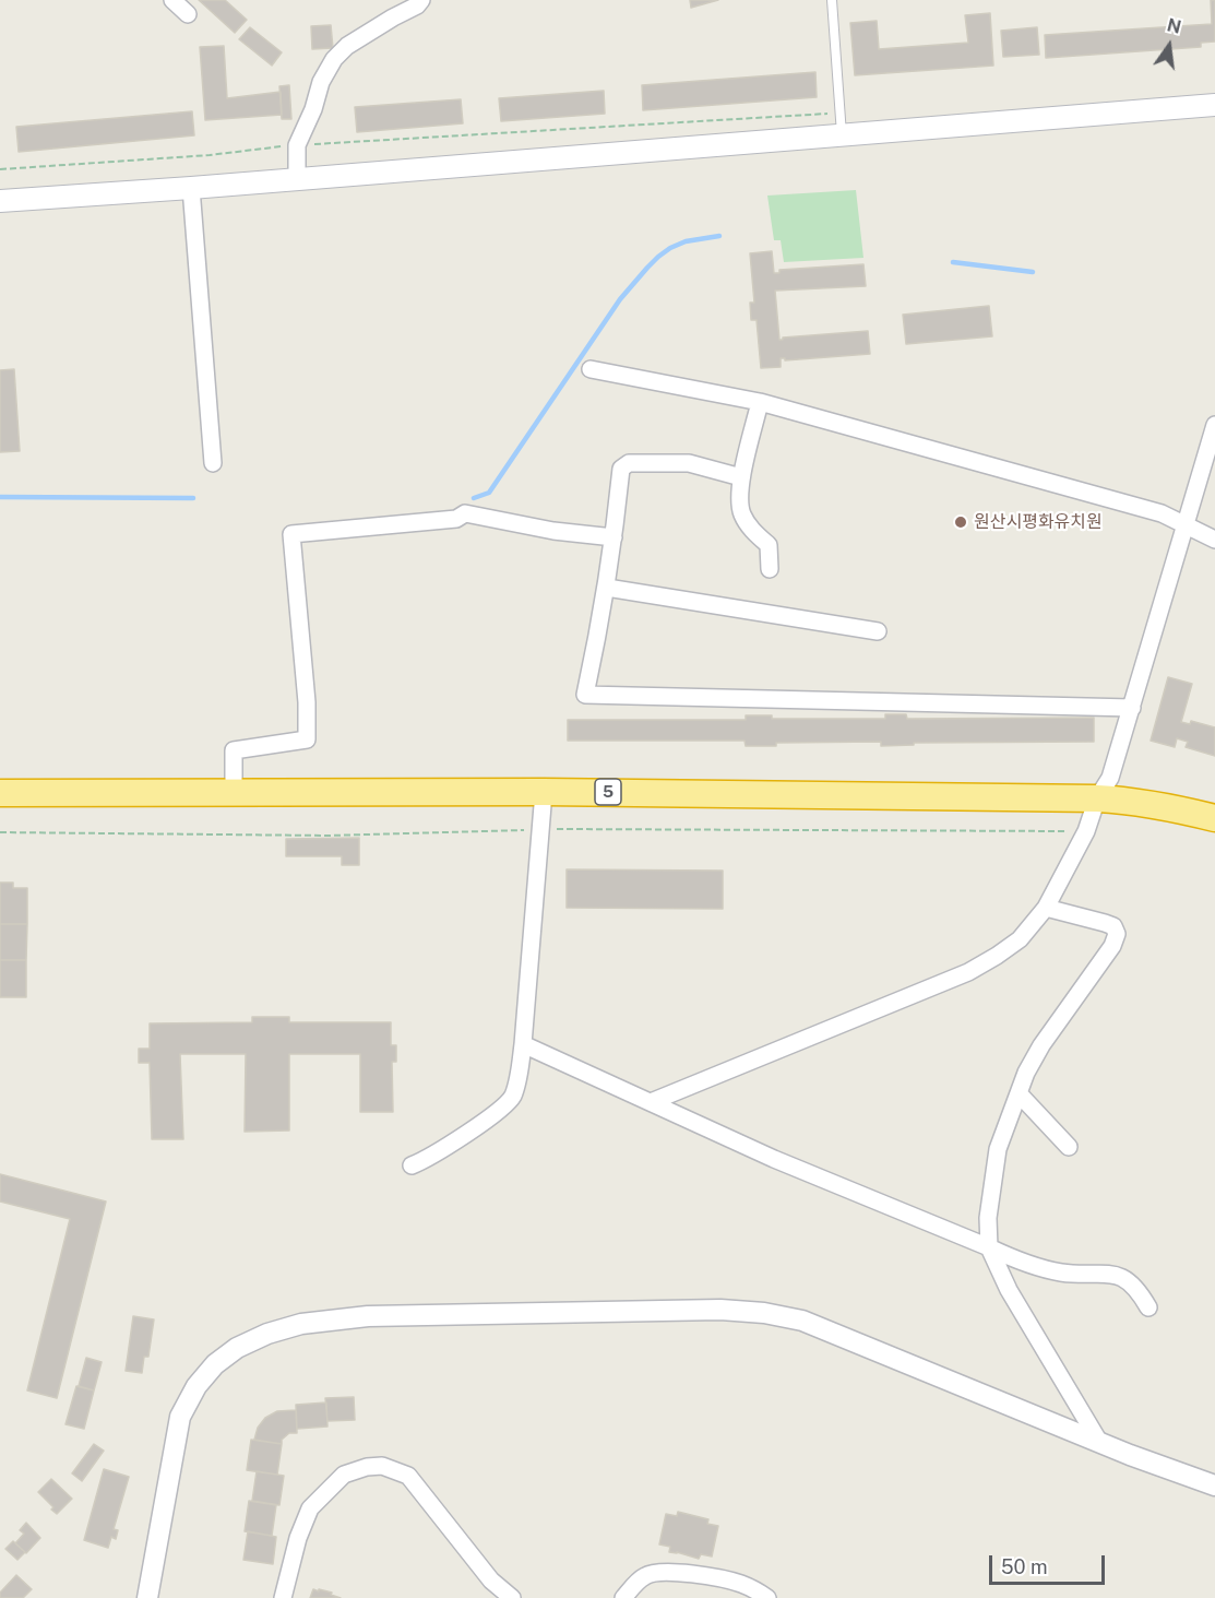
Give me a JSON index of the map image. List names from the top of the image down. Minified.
{"streets":{"highway":["5"]},"places":["원산시평화유치원"],"scale_bar":"50 m","north":"top"}
